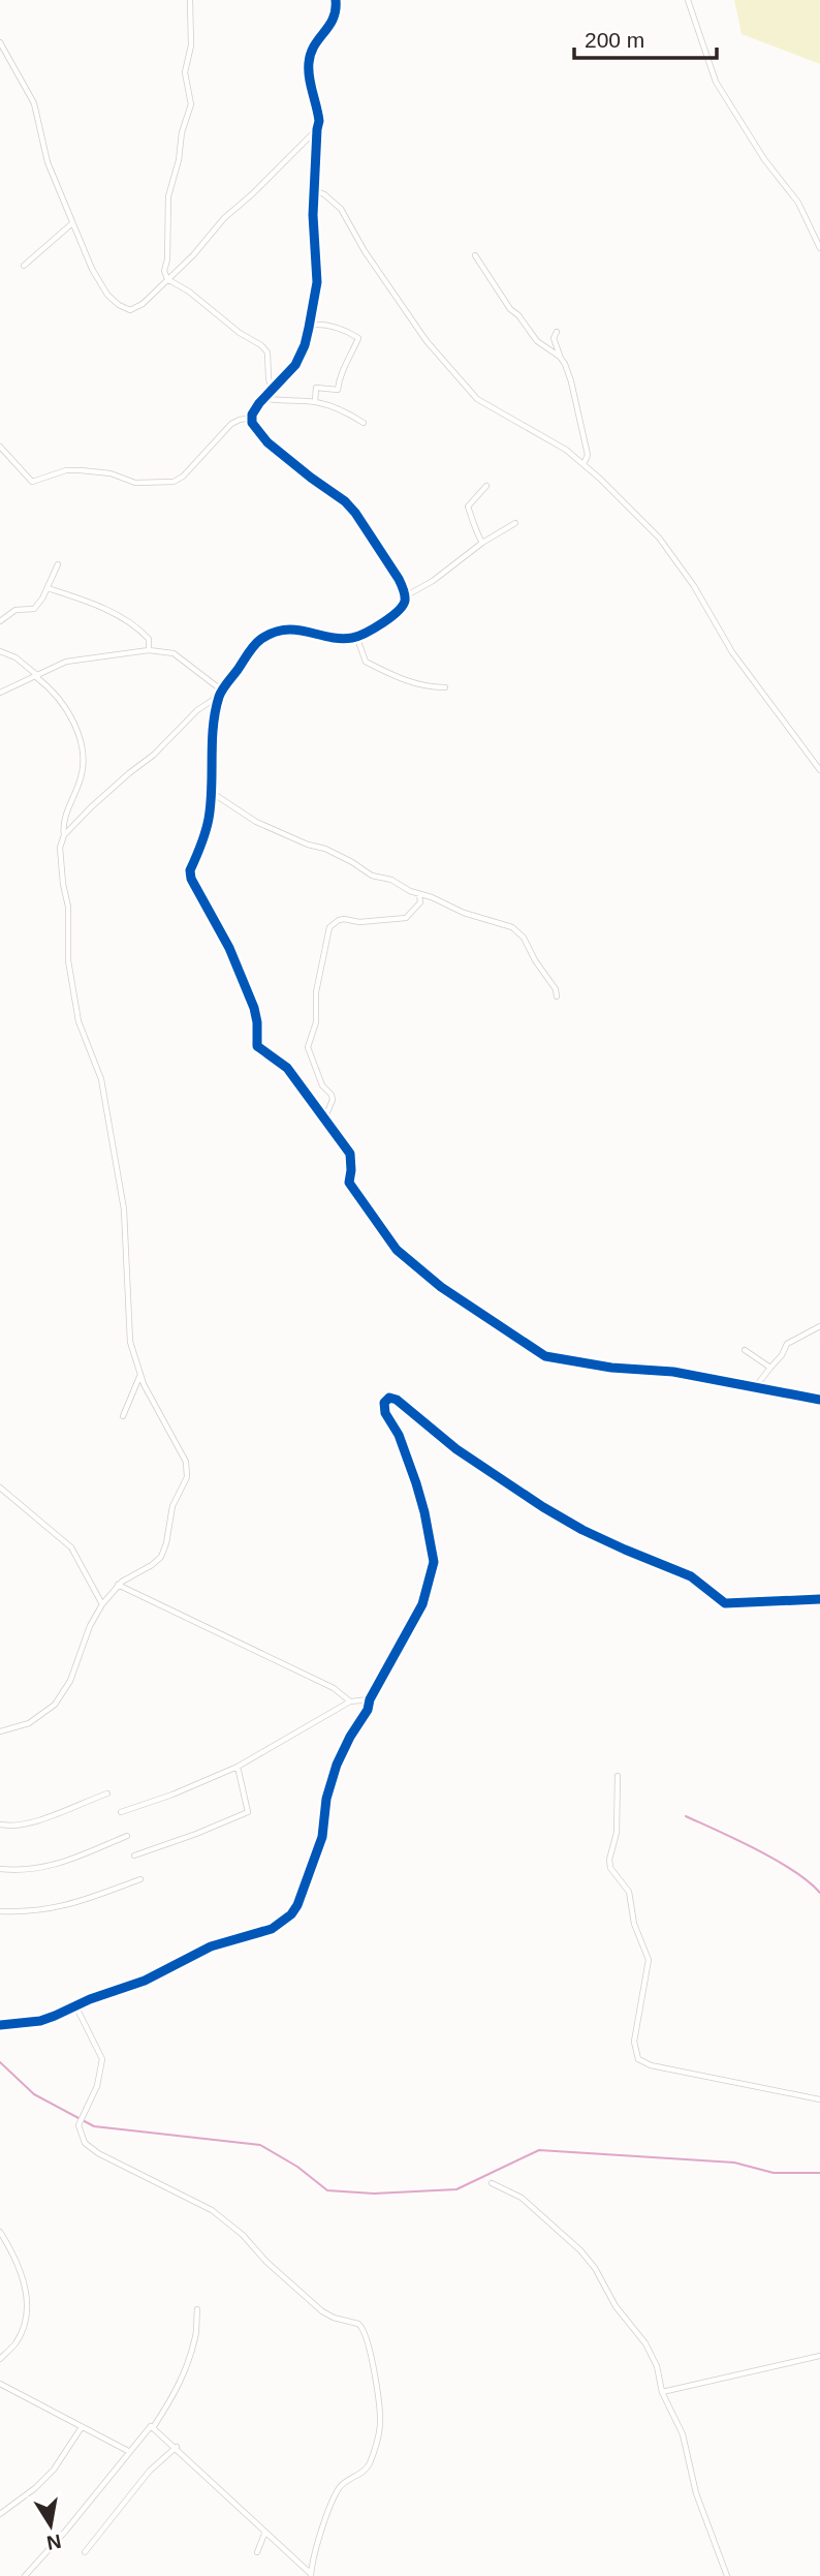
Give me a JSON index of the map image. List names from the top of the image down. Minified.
{"scale_bar":"200 m","north":"bottom"}
